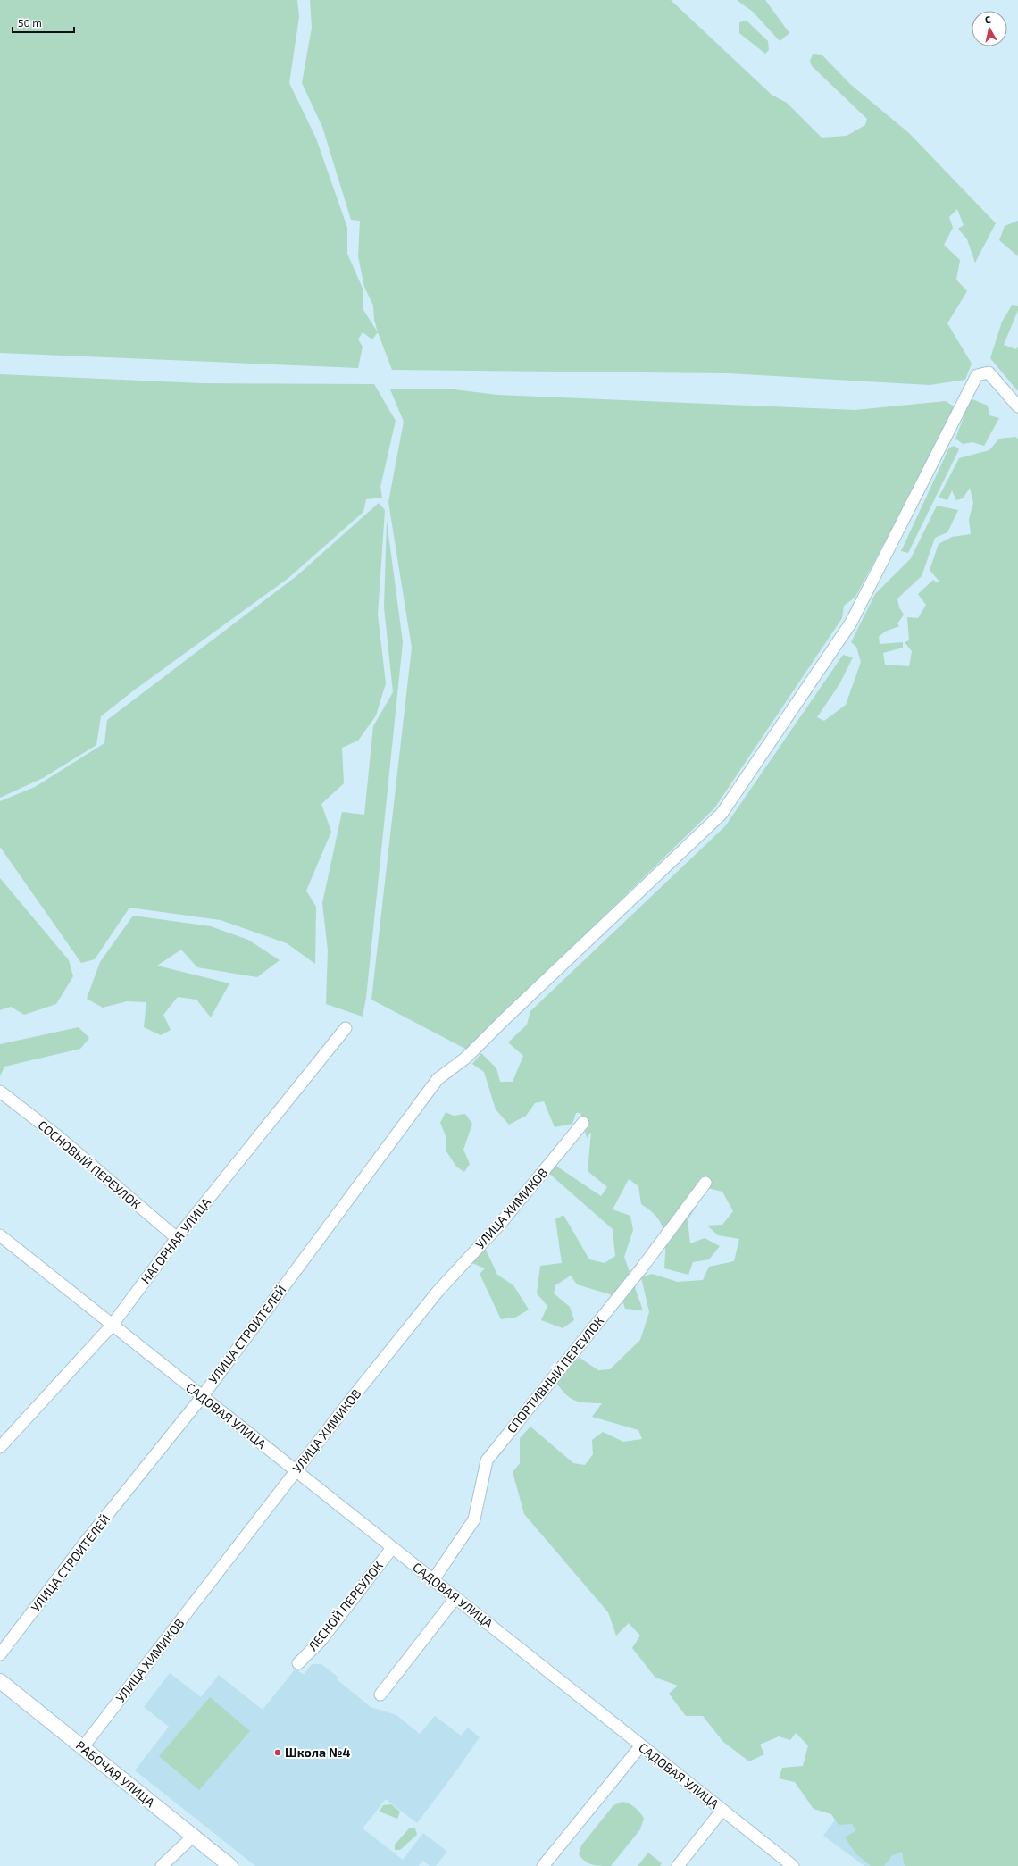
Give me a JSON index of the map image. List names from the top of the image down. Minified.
{"streets":{"main road":["РАБОЧАЯ УЛИЦА"],"street":["СОСНОВЫЙ ПЕРЕУЛОК","УЛИЦА ХИМИКОВ","НАГОРНАЯ УЛИЦА","УЛИЦА СТРОИТЕЛЕЙ","СПОРТИВНЫЙ ПЕРЕУЛОК","САДОВАЯ УЛИЦА","ЛЕСНОЙ ПЕРЕУЛОК"]},"crossings":[["СОСНОВЫЙ ПЕРЕУЛОК","НАГОРНАЯ УЛИЦА"],["УЛИЦА ХИМИКОВ","САДОВАЯ УЛИЦА"],["УЛИЦА ХИМИКОВ","РАБОЧАЯ УЛИЦА"],["НАГОРНАЯ УЛИЦА","САДОВАЯ УЛИЦА"],["УЛИЦА СТРОИТЕЛЕЙ","САДОВАЯ УЛИЦА"],["СПОРТИВНЫЙ ПЕРЕУЛОК","САДОВАЯ УЛИЦА"],["САДОВАЯ УЛИЦА","ЛЕСНОЙ ПЕРЕУЛОК"]],"places":["Школа №4"],"scale_bar":"50 m","north":"top"}
